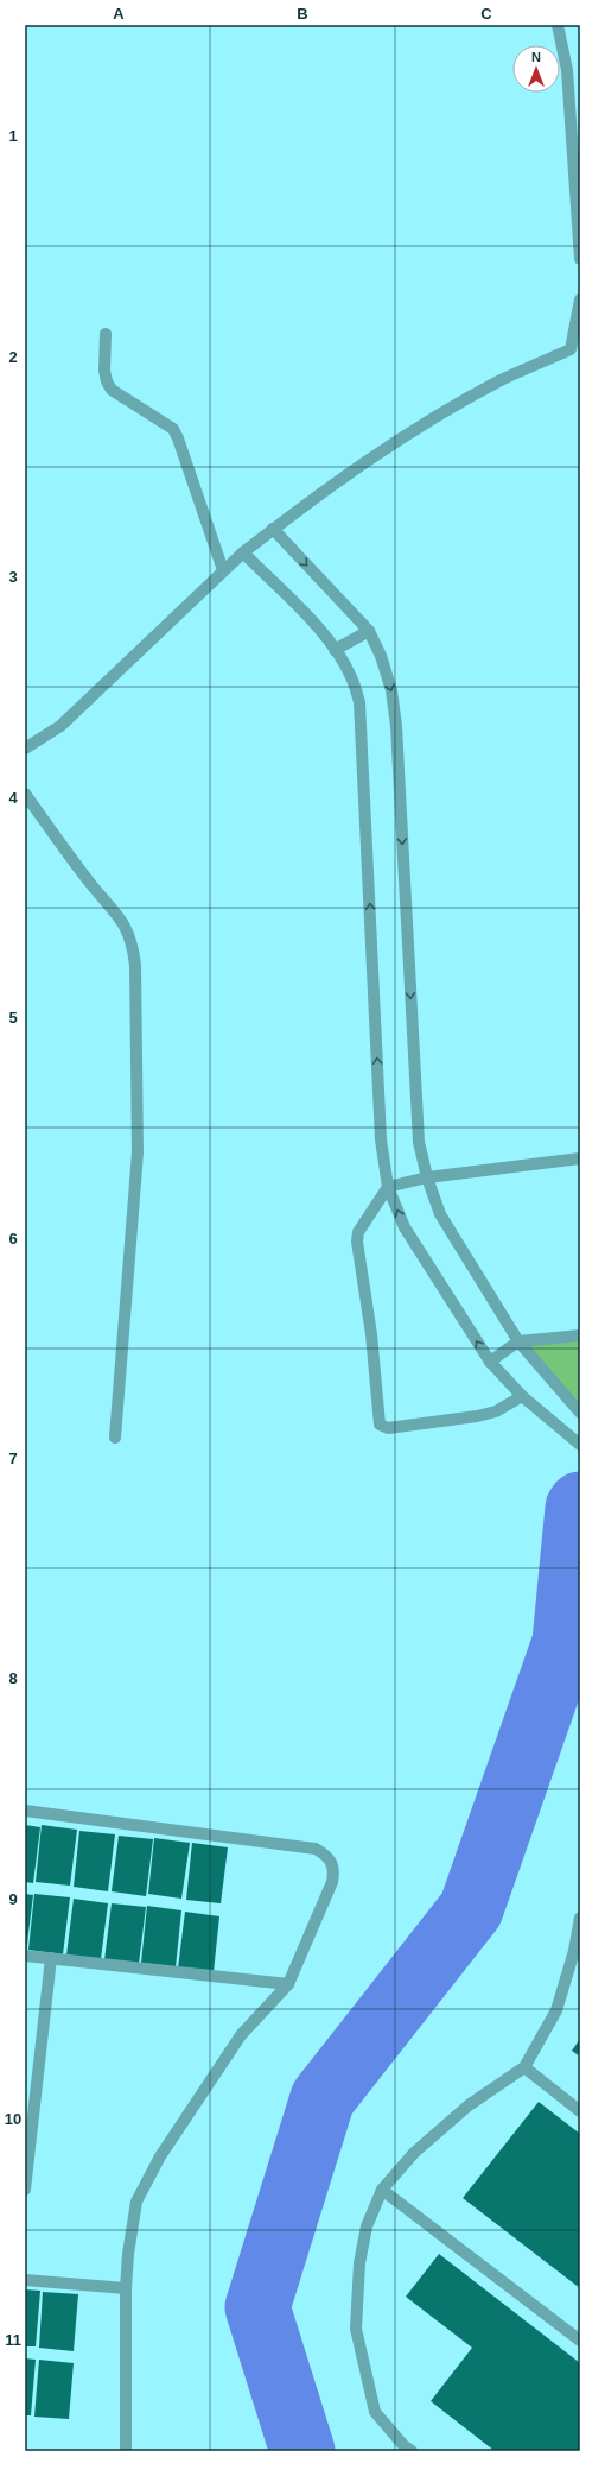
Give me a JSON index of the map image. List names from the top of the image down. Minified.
{"north":"top","grid":{"columns":["A","B","C"],"rows":["1","2","3","4","5","6","7","8","9","10","11"]}}
